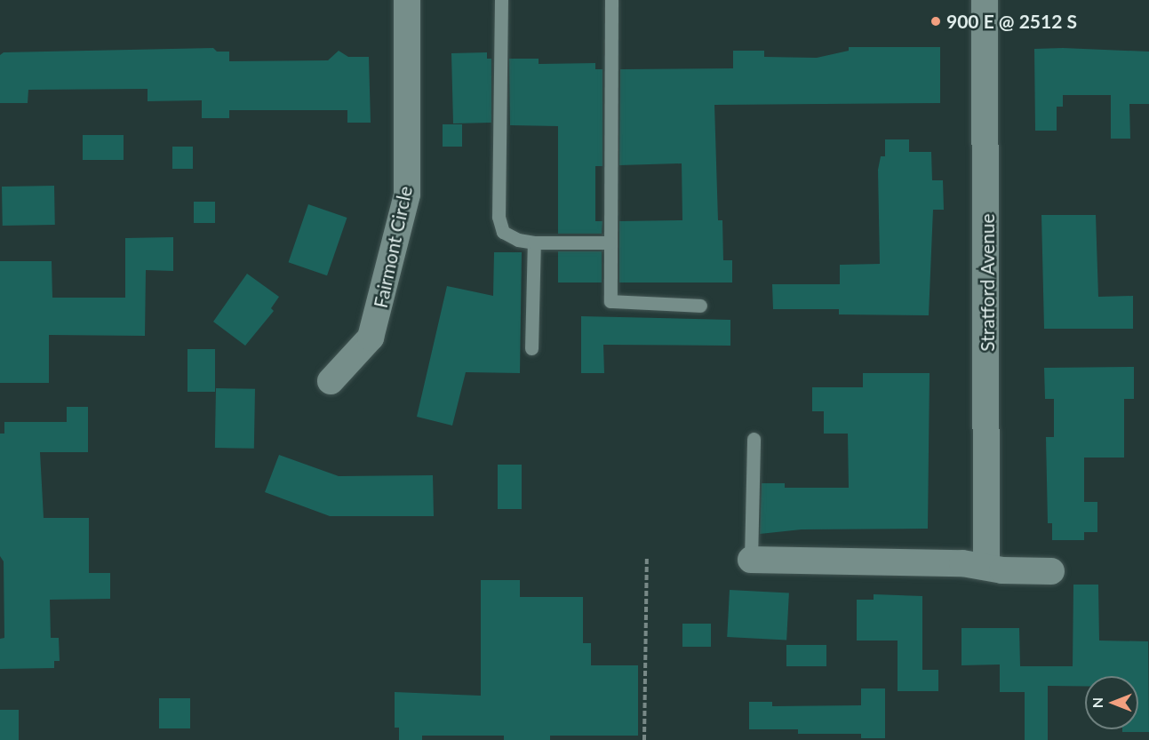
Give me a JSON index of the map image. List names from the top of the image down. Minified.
{"streets":{"street":["Fairmont Circle","Stratford Avenue"]},"places":["900 E @ 2512 S"],"north":"left"}
